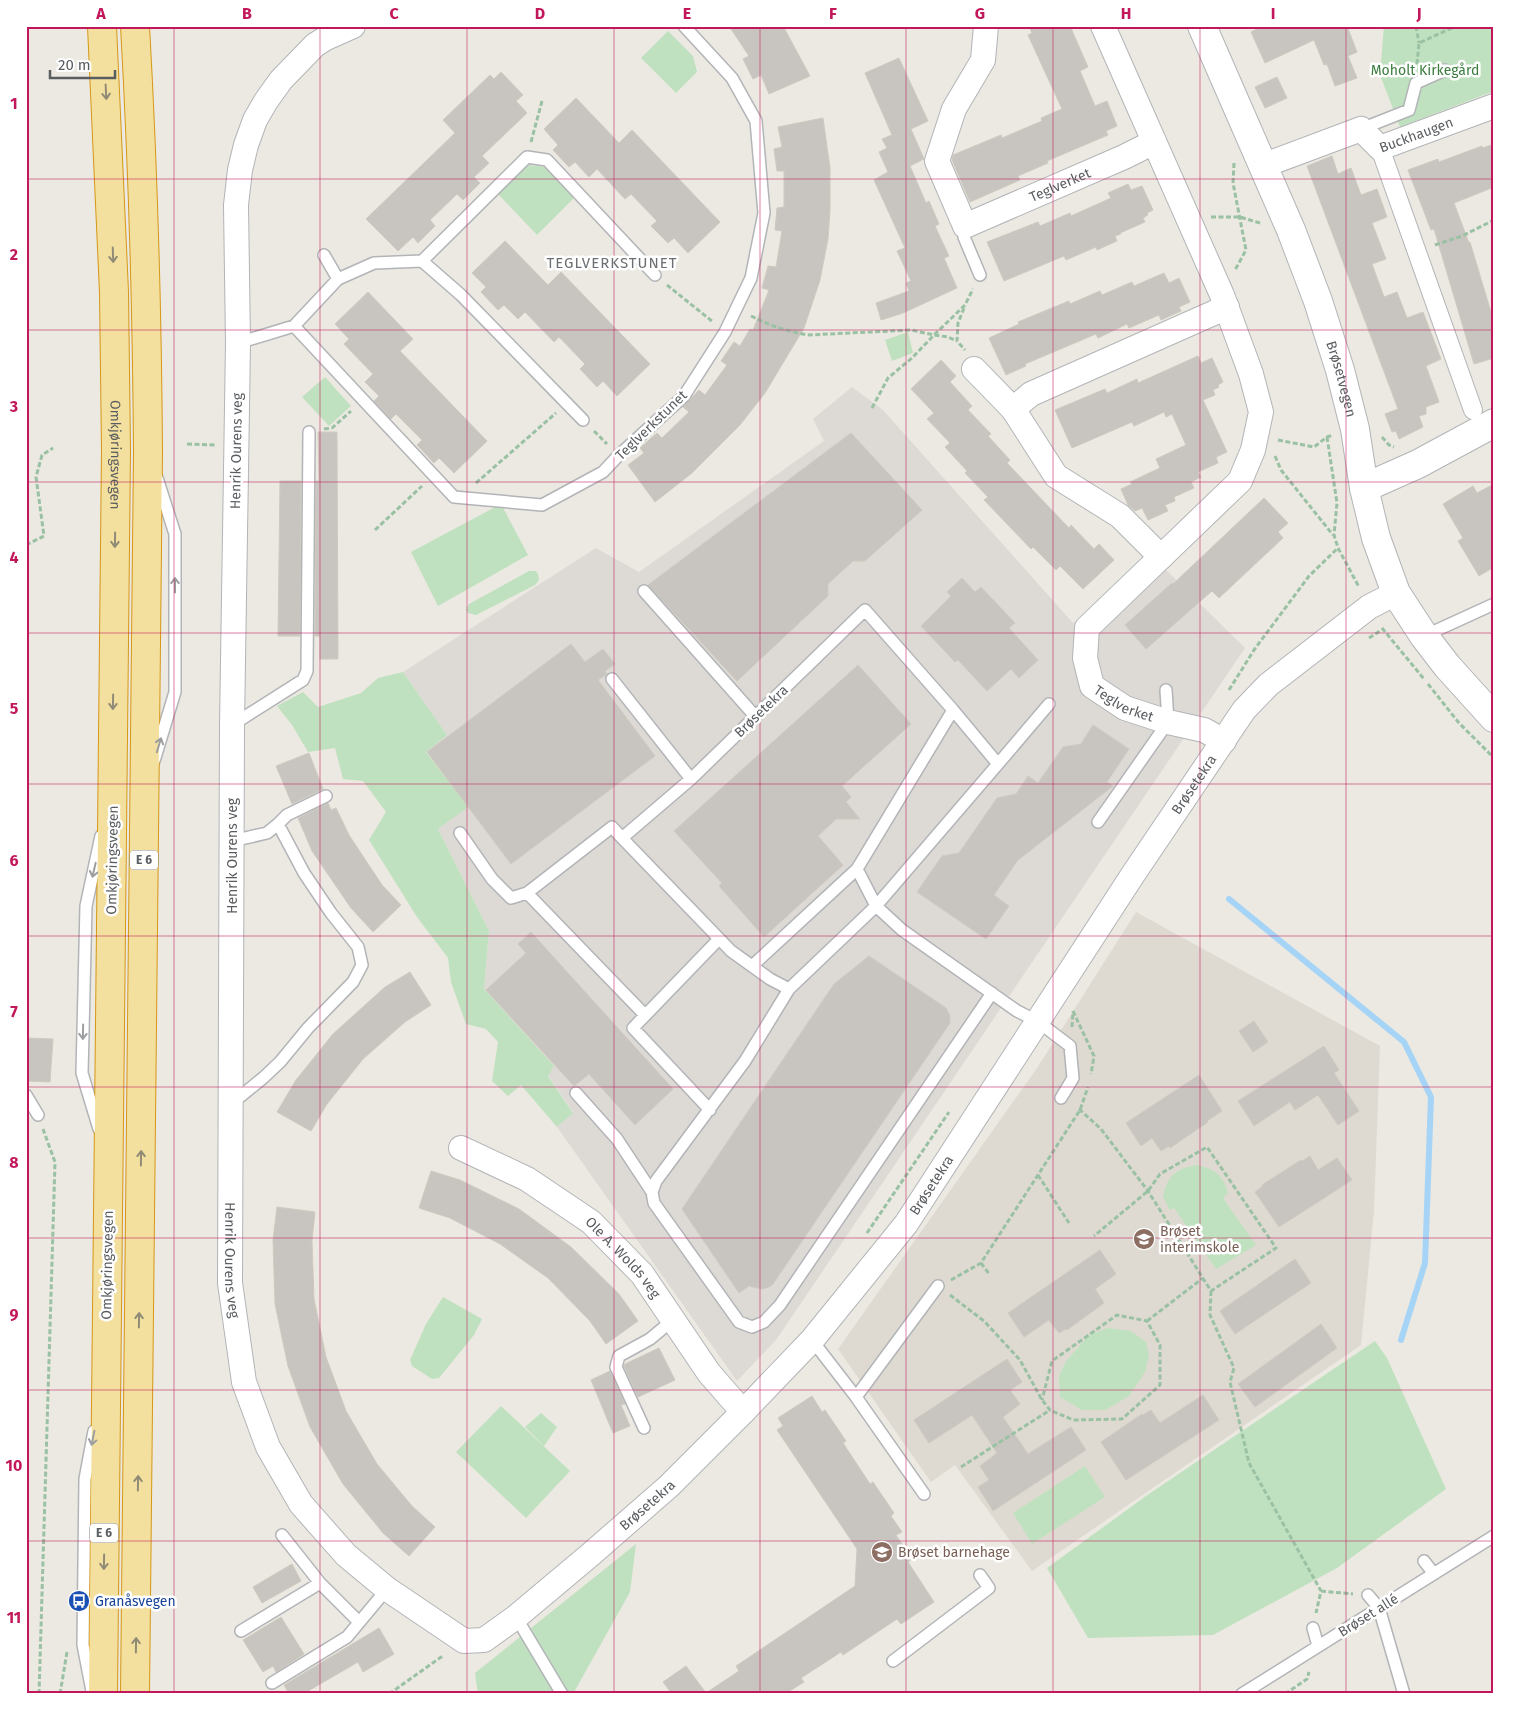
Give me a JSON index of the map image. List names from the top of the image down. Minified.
{"streets":{"highway":["Omkjøringsvegen","E 6"],"street":["Buckhaugen","Teglverket","Brøsetvegen","Henrik Ourens veg","Brøsetekra","Ole A. Wolds veg"],"lane":["Teglverkstunet","Brøset allé"]},"crossings":[["Buckhaugen","Brøsetvegen"],["Teglverket","Brøsetekra"],["Brøsetvegen","Brøsetekra"],["Henrik Ourens veg","Brøsetekra"],["Brøsetekra","Ole A. Wolds veg"]],"districts":["TEGLVERKSTUNET"],"parks":["Moholt Kirkegård"],"places":{"school or university":["Brøset interimskole","Brøset barnehage"],"bus stop":["Granåsvegen"]},"scale_bar":"20 m","grid":{"columns":["A","B","C","D","E","F","G","H","I","J"],"rows":["1","2","3","4","5","6","7","8","9","10","11"]}}
